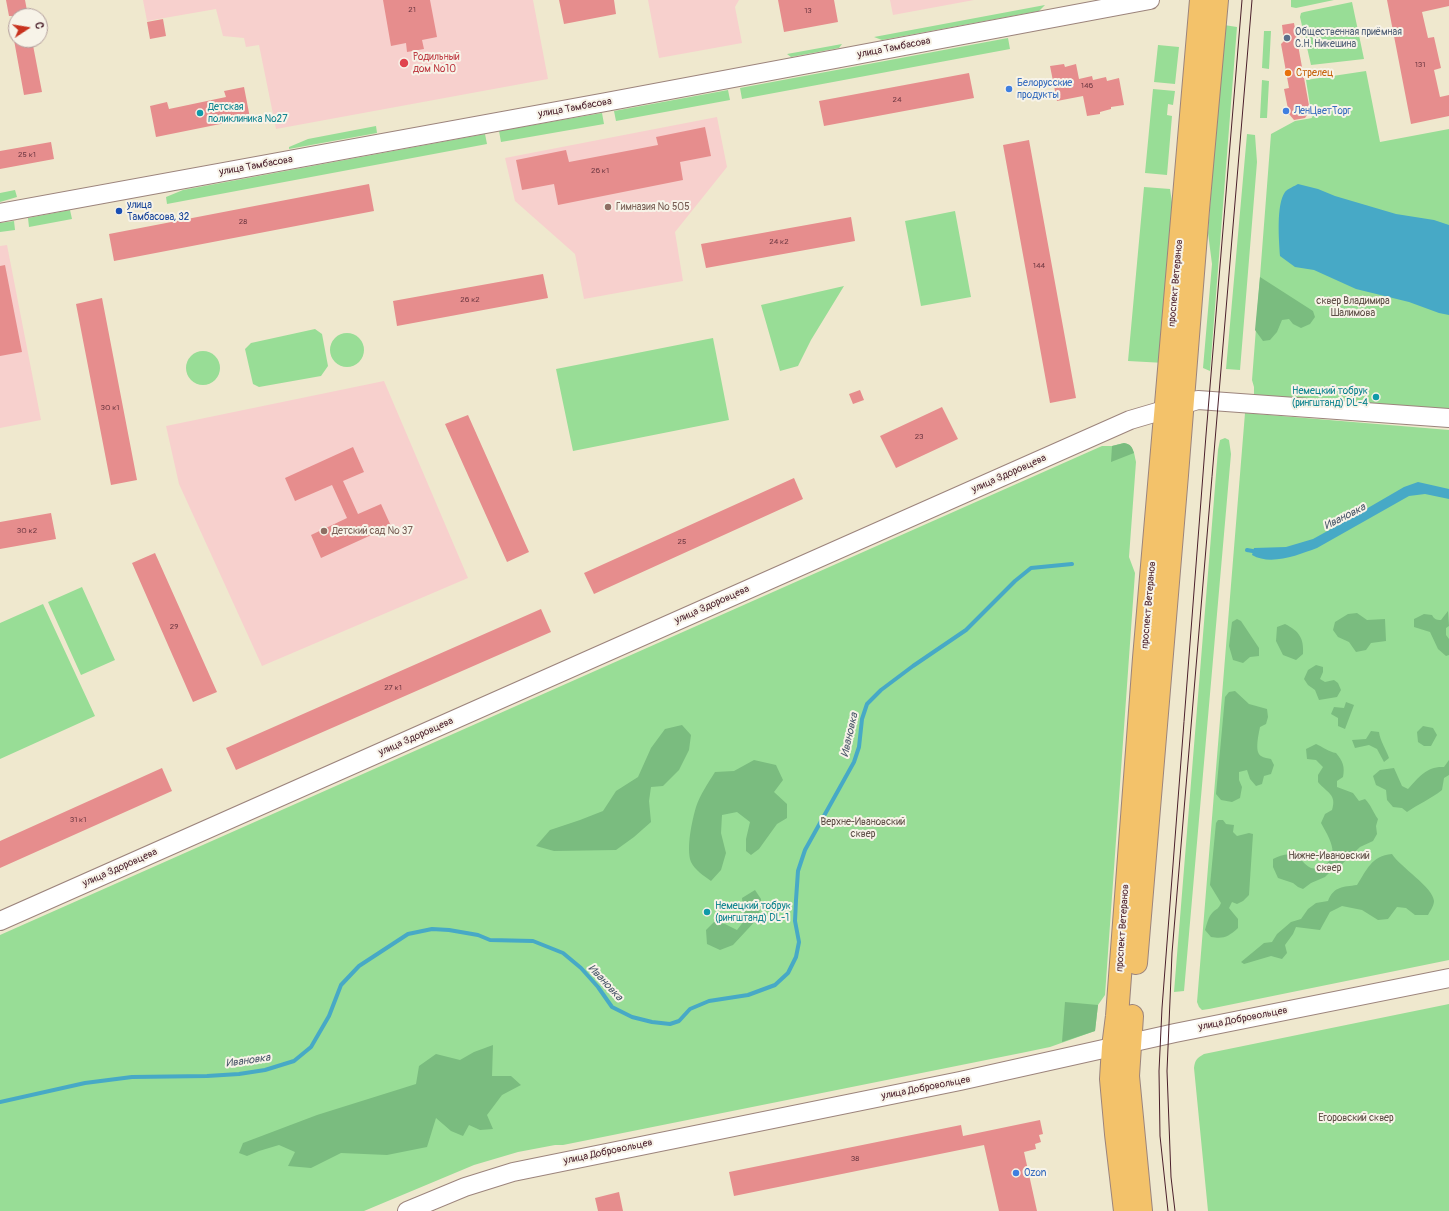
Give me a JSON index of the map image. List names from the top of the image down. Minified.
{"streets":{"main road":["проспект Ветеранов"],"street":["улица Тамбасова","улица Здоровцева","улица Добровольцев"]},"crossings":[["проспект Ветеранов","улица Здоровцева"],["проспект Ветеранов","улица Добровольцев"]],"water":["Ивановка"],"parks":["сквер Владимира Шалимова","Верхне-Ивановский сквер","Нижне-Ивановский сквер","Егоровский сквер"],"places":["Общественная приёмная С.Н. Никешина","Родильный дом №10","Стрелец","Белорусские продукты","ЛенЦветТорг","Детская поликлиника №27","Гимназия № 505","улица Тамбасова, 32","Немецкий тобрук (рингштанд) DL-4","Детский сад № 37","Немецкий тобрук (рингштанд) DL-1","Ozon"],"house_numbers":["21","13","131","146","24","25 к1","26 к1","28","24 к2","144","26 к2","30 к1","23","30 к2","25","29","27 к1","31 к1","38"],"north":"right"}
